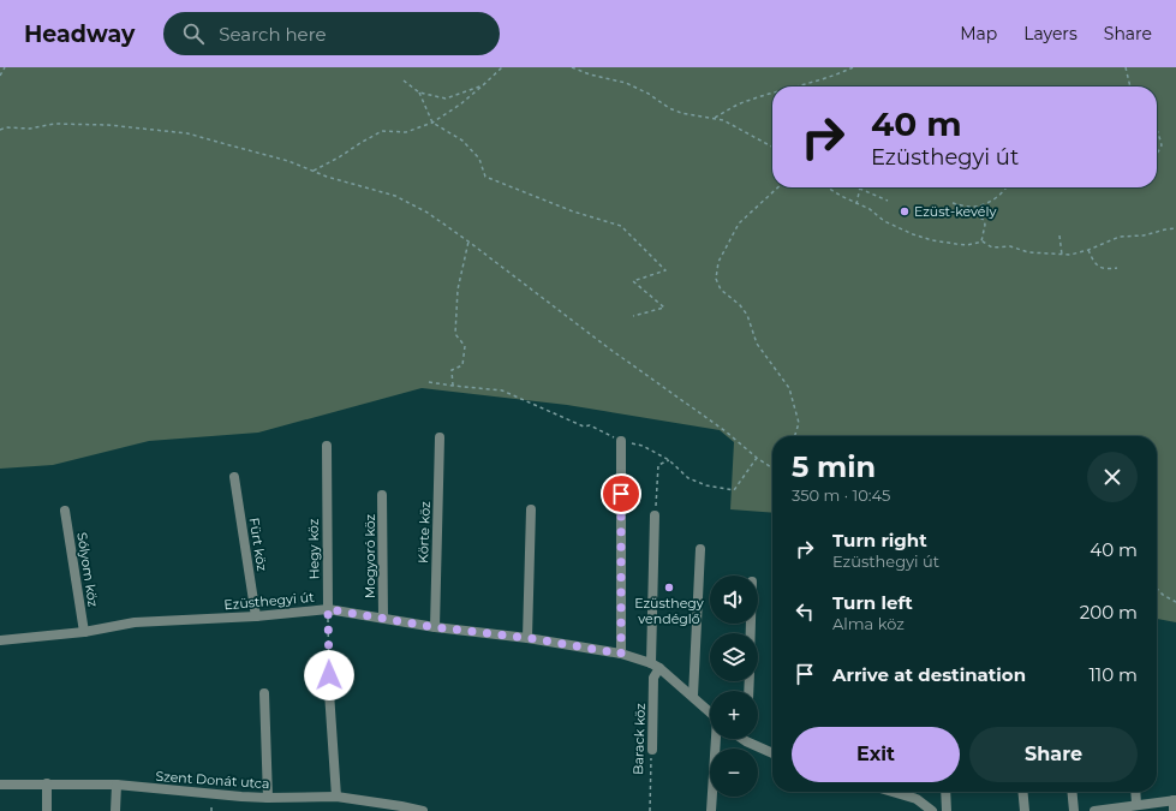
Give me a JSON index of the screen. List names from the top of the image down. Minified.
{"streets":{"street":["Körte köz","Fürt köz","Hegy köz","Mogyoró köz","Sólyom köz","Ezüsthegyi út","Barack köz","Szent Donát utca"]},"crossings":[["Körte köz","Ezüsthegyi út"],["Fürt köz","Ezüsthegyi út"],["Hegy köz","Ezüsthegyi út"],["Mogyoró köz","Ezüsthegyi út"],["Sólyom köz","Ezüsthegyi út"],["Ezüsthegyi út","Barack köz"]],"places":["Ezüst-kevély","Ezüsthegy vendéglő"],"page":{"header":"Headway","search":"Search here","nav":["Map","Layers","Share"],"turn":["40 m","Ezüsthegyi út"],"heading":["5 min","350 m · 10:45"],"list":[{"name":"Turn right","note":"Ezüsthegyi út","value":"40 m"},{"name":"Turn left","note":"Alma köz","value":"200 m"},{"name":"Arrive at destination","value":"110 m"}],"map_buttons":["+","−"],"buttons":["Exit","Share"]}}
